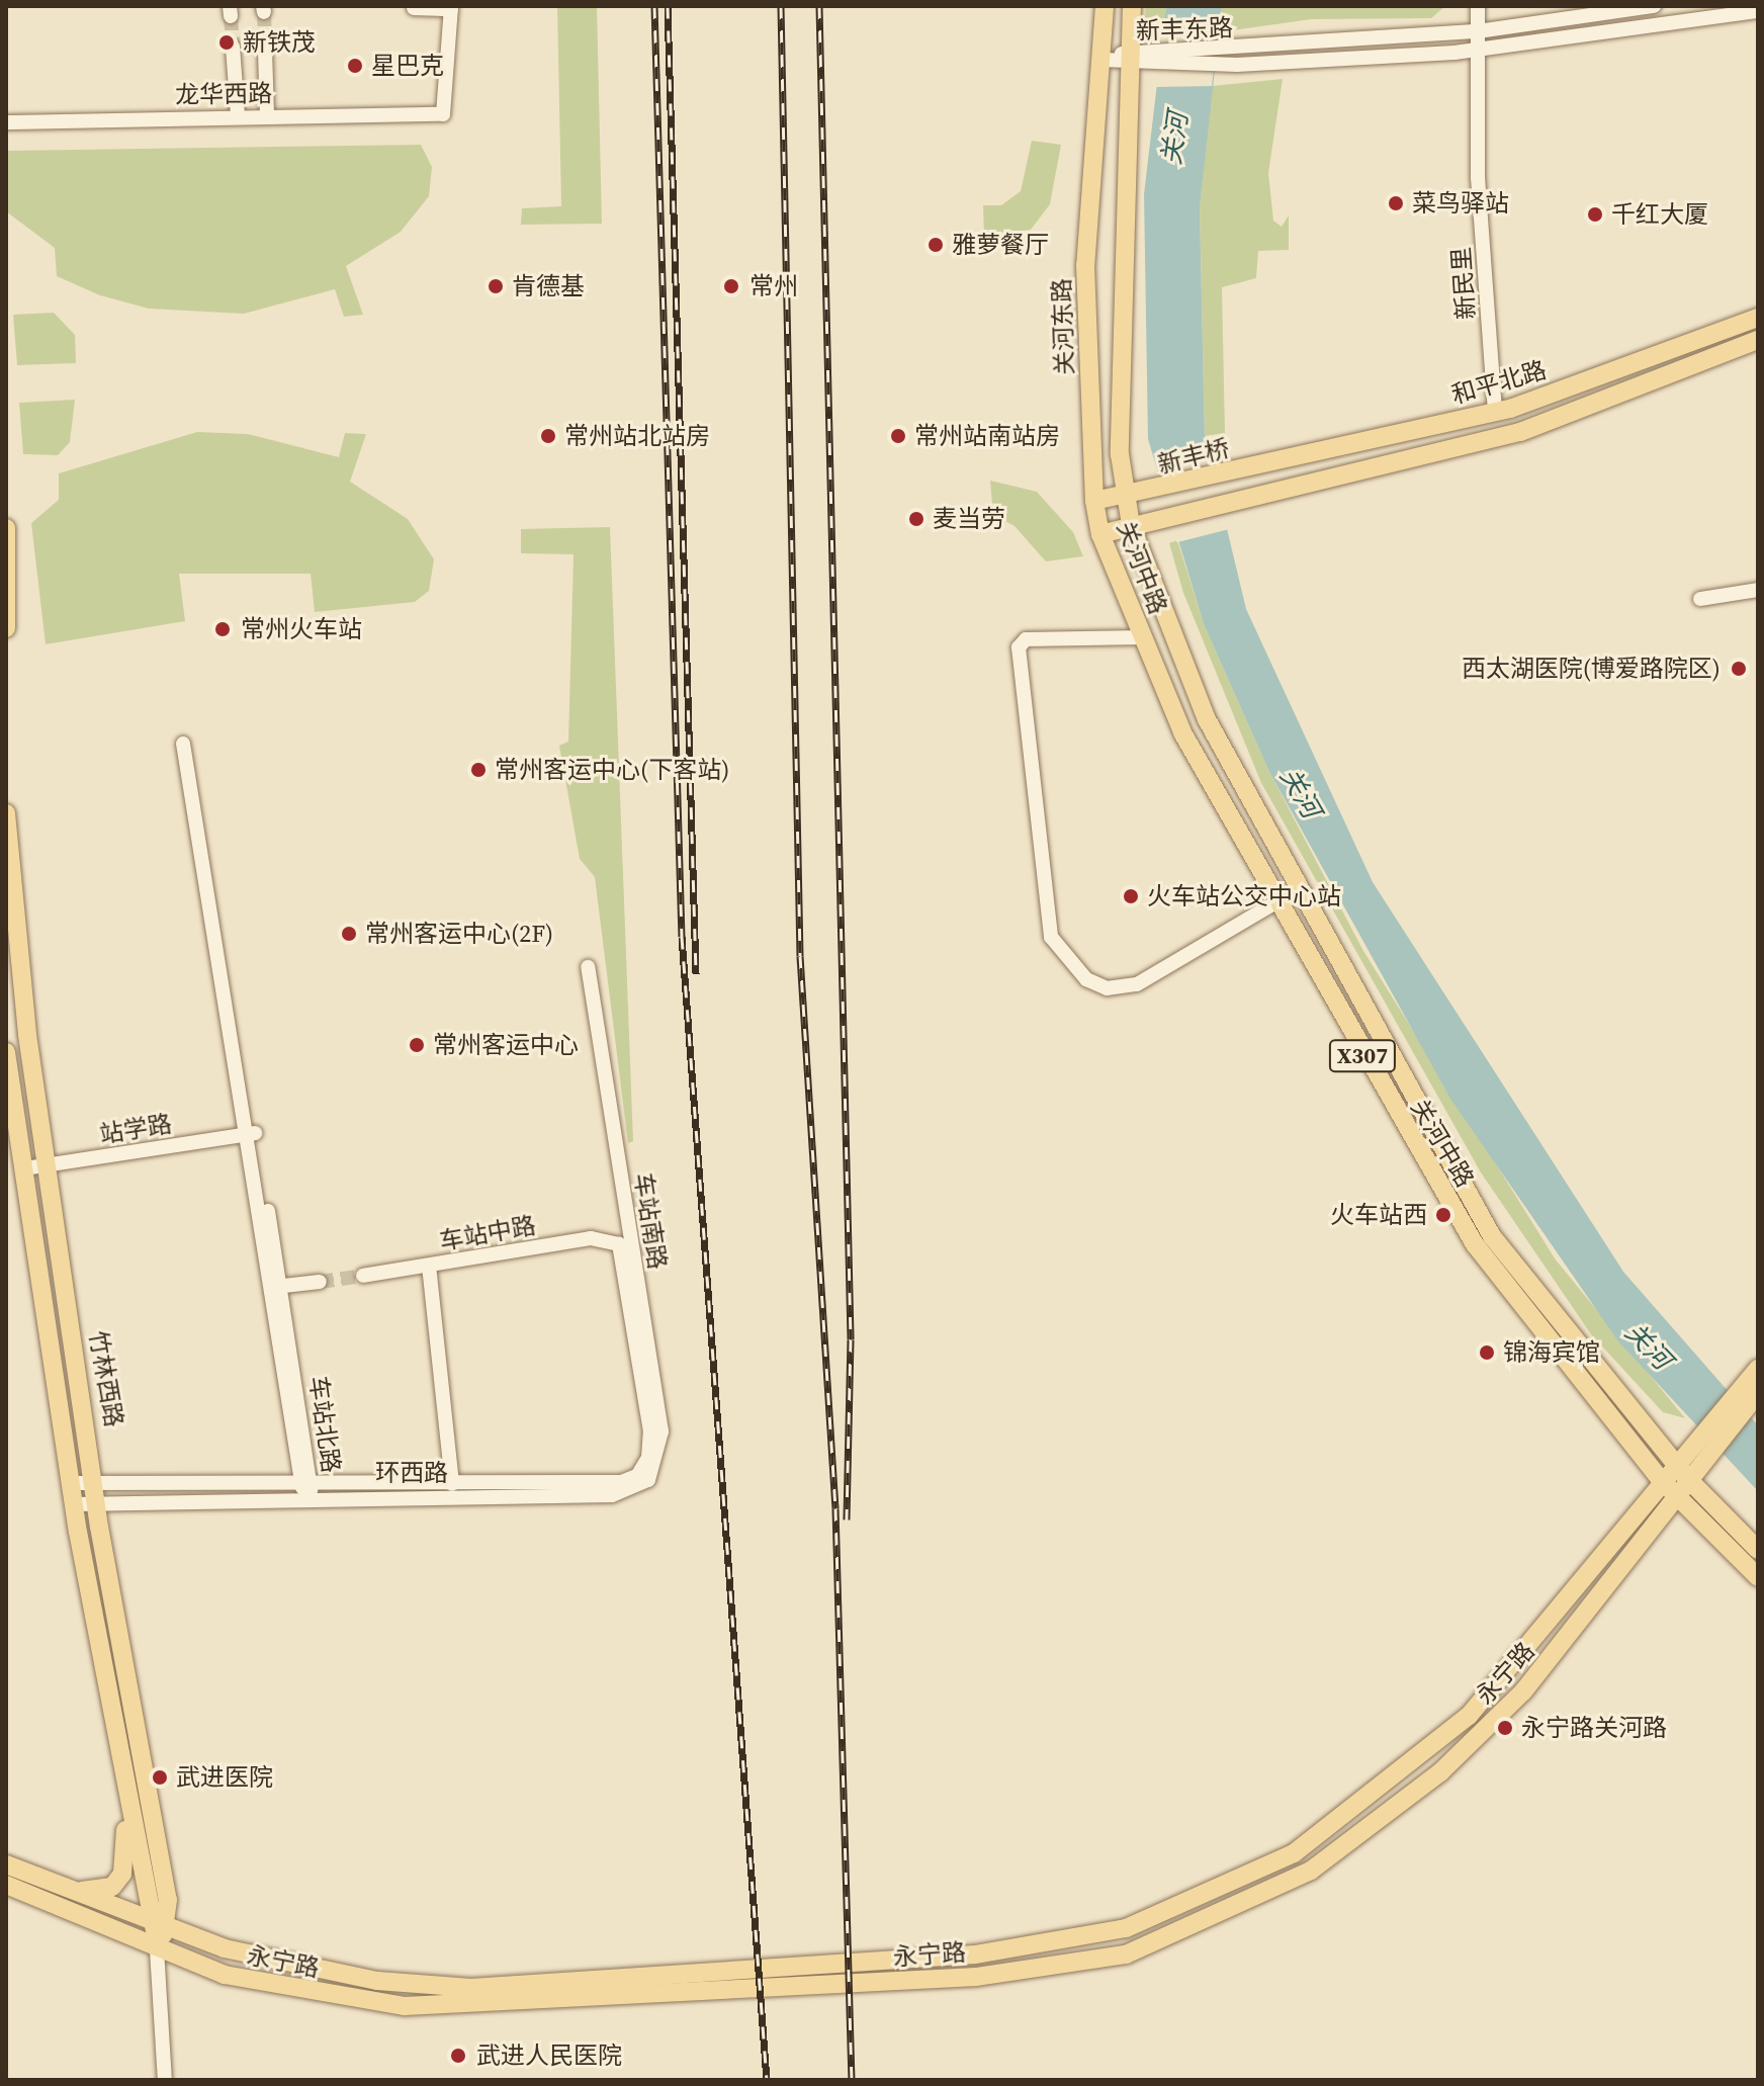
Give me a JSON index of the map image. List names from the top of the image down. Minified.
{"streets":{"main road":["关河东路","和平北路","新丰桥","关河中路","X307","竹林西路","永宁路"],"street":["新丰东路","龙华西路","新民里","站学路","车站南路","车站中路","车站北路","环西路"]},"crossings":[["新丰东路","新民里"],["新丰东路","关河东路"],["新民里","和平北路"],["关河东路","新丰桥"],["关河东路","关河中路"],["和平北路","新丰桥"],["新丰桥","关河中路"],["关河中路","永宁路"],["站学路","竹林西路"],["站学路","车站北路"],["车站南路","车站中路"],["车站南路","环西路"],["竹林西路","环西路"],["竹林西路","永宁路"],["车站北路","环西路"]],"water":["关河"],"places":["新铁茂","星巴克","菜鸟驿站","千红大厦","雅萝餐厅","肯德基","常州","常州站北站房","常州站南站房","麦当劳","常州火车站","西太湖医院(博爱路院区)","常州客运中心(下客站)","火车站公交中心站","常州客运中心(2F)","常州客运中心","火车站西","锦海宾馆","永宁路关河路","武进医院","武进人民医院"]}
